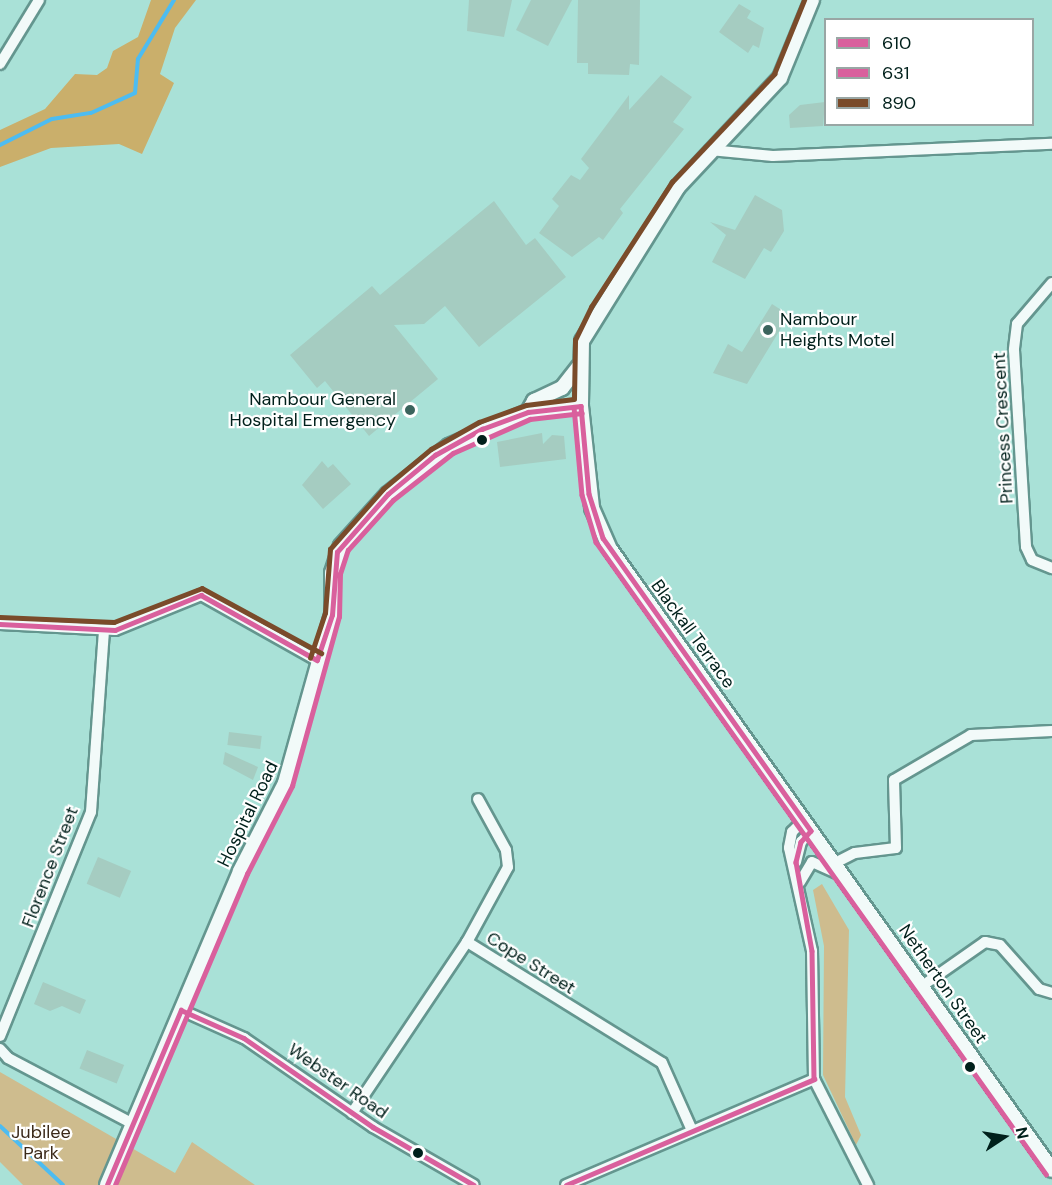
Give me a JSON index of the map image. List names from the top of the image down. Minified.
{"streets":{"main road":["Blackall Terrace","Hospital Road","Netherton Street"],"street":["Princess Crescent","Florence Street","Cope Street","Webster Road"]},"crossings":[["Blackall Terrace","Hospital Road"],["Blackall Terrace","Netherton Street"],["Hospital Road","Webster Road"],["Cope Street","Webster Road"]],"parks":["Jubilee Park"],"places":["Nambour Heights Motel","Nambour General Hospital Emergency"],"lines":["transit line 890","transit line 610","transit line 631"],"legend":["610","631","890"],"north":"right"}
